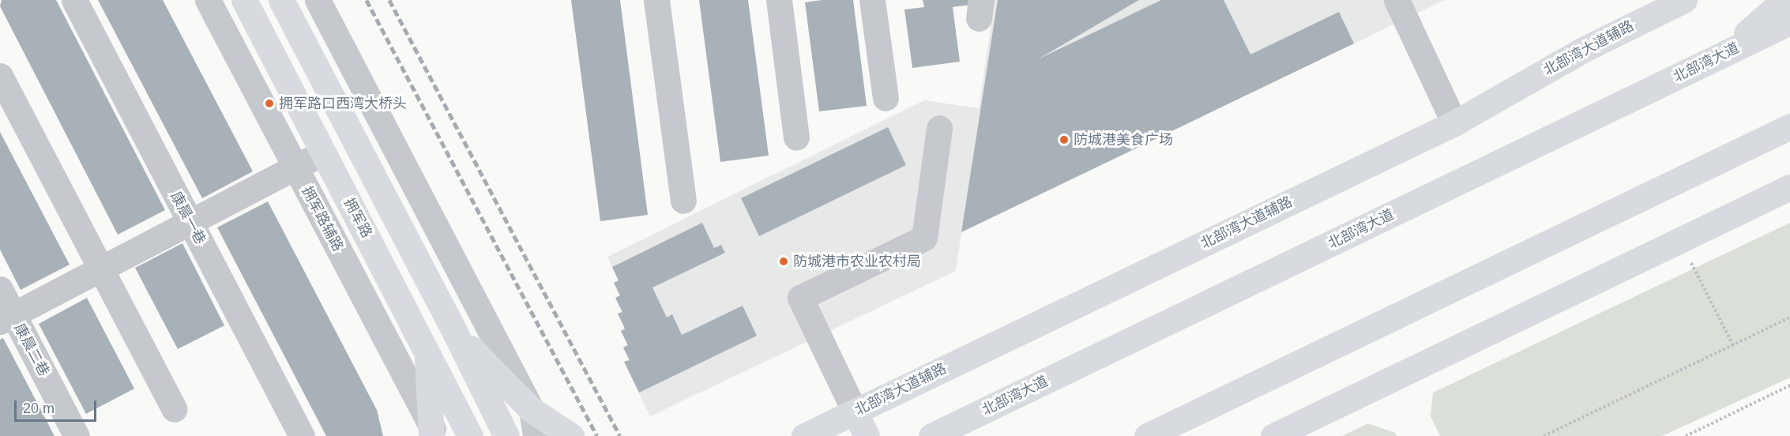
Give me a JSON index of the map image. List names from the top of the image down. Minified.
{"streets":{"main road":["北部湾大道辅路","北部湾大道","拥军路"],"street":["康晨一巷","拥军路辅路","康晨二巷"]},"places":["拥军路口西湾大桥头","防城港美食广场","防城港市农业农村局"],"scale_bar":"20 m"}
